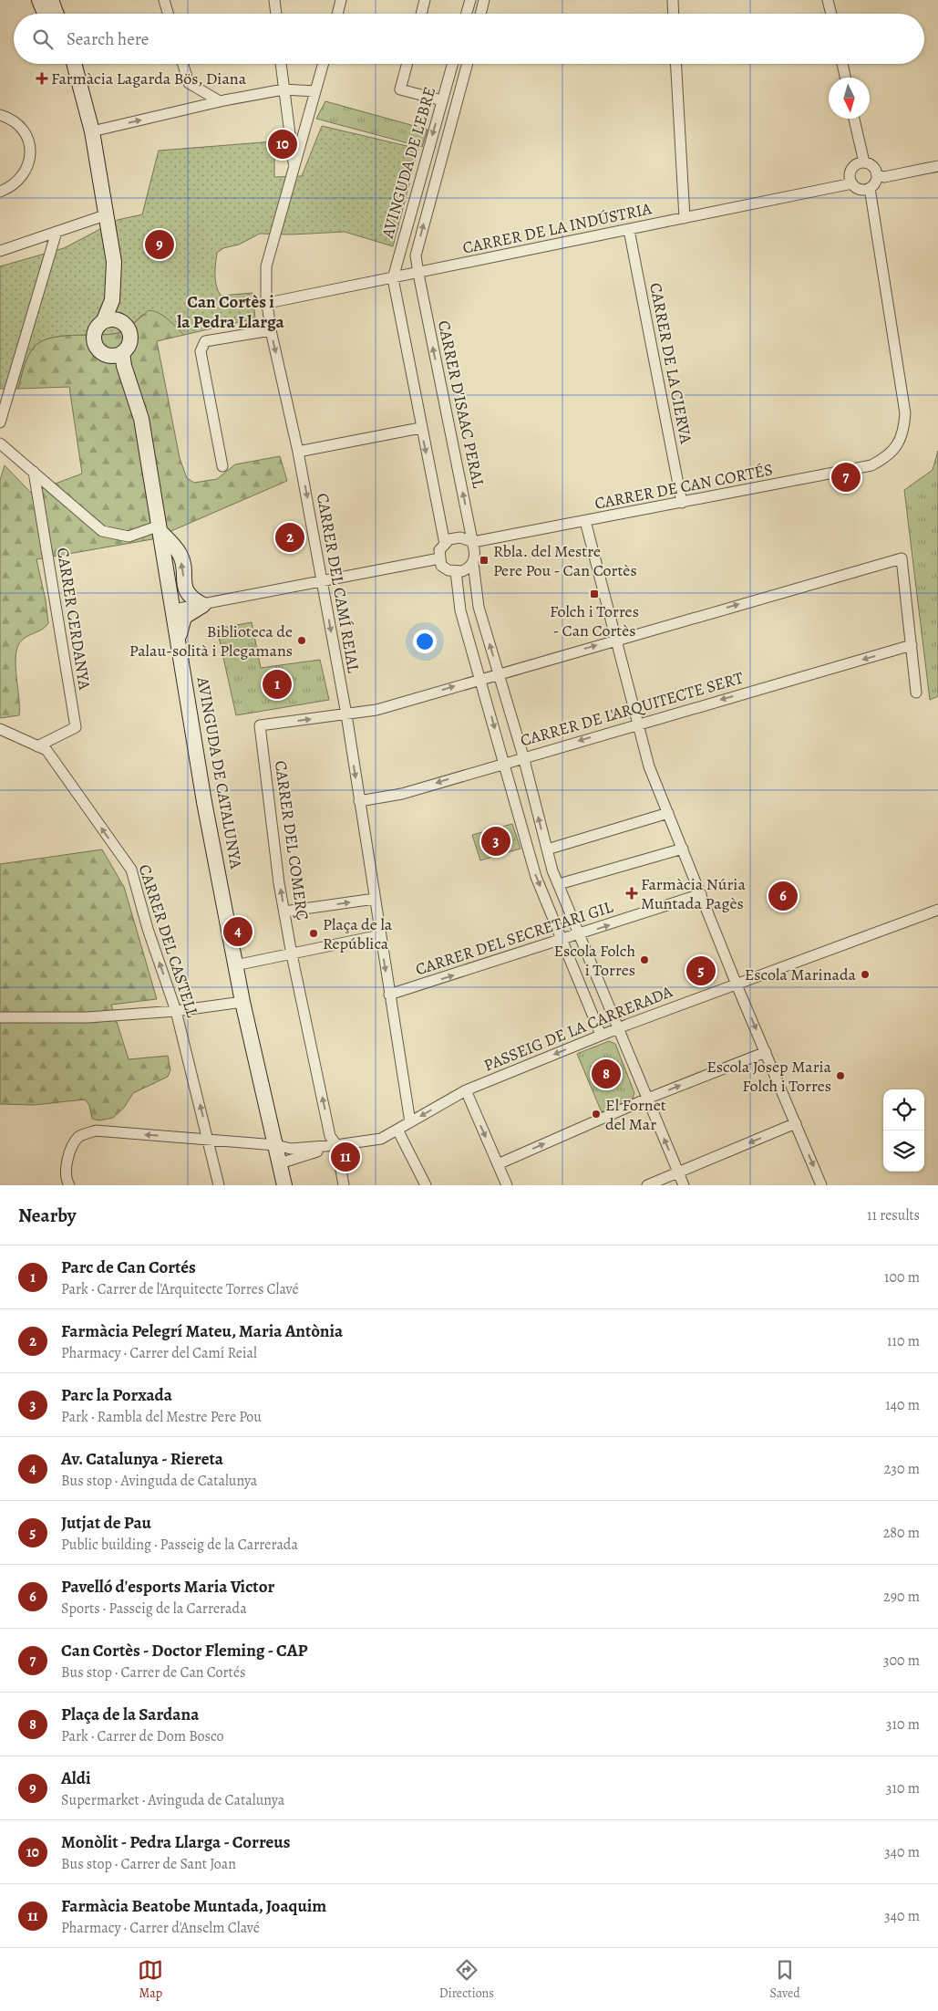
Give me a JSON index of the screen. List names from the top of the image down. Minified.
{"streets":{"street":["AVINGUDA DE L'EBRE","CARRER DE LA INDÚSTRIA","CARRER DE LA CIERVA","CARRER D'ISAAC PERAL","CARRER DE CAN CORTÉS","CARRER DEL CAMÍ REIAL","CARRER CERDANYA","CARRER DE L'ARQUITECTE SERT","AVINGUDA DE CATALUNYA","CARRER DEL COMERÇ","CARRER DEL SECRETARI GIL","CARRER DEL CASTELL","PASSEIG DE LA CARRERADA"]},"crossings":[["AVINGUDA DE L'EBRE","CARRER DE LA INDÚSTRIA"],["AVINGUDA DE L'EBRE","CARRER D'ISAAC PERAL"],["CARRER DE LA INDÚSTRIA","CARRER DE LA CIERVA"],["CARRER DE LA INDÚSTRIA","CARRER D'ISAAC PERAL"],["CARRER DE LA INDÚSTRIA","CARRER DE CAN CORTÉS"],["CARRER DE LA INDÚSTRIA","CARRER DEL CAMÍ REIAL"],["CARRER DE LA CIERVA","CARRER DE CAN CORTÉS"],["CARRER D'ISAAC PERAL","CARRER DE CAN CORTÉS"],["CARRER DEL CAMÍ REIAL","CARRER DE L'ARQUITECTE SERT"],["CARRER DEL CAMÍ REIAL","CARRER DEL COMERÇ"],["CARRER DEL CAMÍ REIAL","CARRER DEL SECRETARI GIL"],["CARRER DEL CAMÍ REIAL","PASSEIG DE LA CARRERADA"],["CARRER CERDANYA","CARRER DEL CASTELL"],["AVINGUDA DE CATALUNYA","PASSEIG DE LA CARRERADA"],["CARRER DEL COMERÇ","PASSEIG DE LA CARRERADA"],["CARRER DEL CASTELL","PASSEIG DE LA CARRERADA"]],"one_way":["CARRER DEL CAMÍ REIAL","CARRER DEL COMERÇ","CARRER DEL CASTELL"],"districts":["Can Cortès i la Pedra Llarga"],"places":{"health":["Farmàcia Lagarda Bös, Diana","Farmàcia Núria Muntada Pagès"],"transit":["Rbla. del Mestre Pere Pou - Can Cortès","Folch i Torres - Can Cortès"],"other":["Biblioteca de Palau-solità i Plegamans","Plaça de la República","Escola Folch i Torres","Escola Marinada","Escola Josep Maria Folch i Torres","El Fornet del Mar"]},"north":"bottom","page":{"search":"Search here","pins":["10","9","7","2","1","3","6","4","5","8","11"],"heading":["Nearby","11 results"],"list":[{"mark":"1","name":"Parc de Can Cortés","note":"Park · Carrer de l'Arquitecte Torres Clavé","value":"100 m"},{"mark":"2","name":"Farmàcia Pelegrí Mateu, Maria Antònia","note":"Pharmacy · Carrer del Camí Reial","value":"110 m"},{"mark":"3","name":"Parc la Porxada","note":"Park · Rambla del Mestre Pere Pou","value":"140 m"},{"mark":"4","name":"Av. Catalunya - Riereta","note":"Bus stop · Avinguda de Catalunya","value":"230 m"},{"mark":"5","name":"Jutjat de Pau","note":"Public building · Passeig de la Carrerada","value":"280 m"},{"mark":"6","name":"Pavelló d'esports Maria Victor","note":"Sports · Passeig de la Carrerada","value":"290 m"},{"mark":"7","name":"Can Cortès - Doctor Fleming - CAP","note":"Bus stop · Carrer de Can Cortés","value":"300 m"},{"mark":"8","name":"Plaça de la Sardana","note":"Park · Carrer de Dom Bosco","value":"310 m"},{"mark":"9","name":"Aldi","note":"Supermarket · Avinguda de Catalunya","value":"310 m"},{"mark":"10","name":"Monòlit - Pedra Llarga - Correus","note":"Bus stop · Carrer de Sant Joan","value":"340 m"},{"mark":"11","name":"Farmàcia Beatobe Muntada, Joaquim","note":"Pharmacy · Carrer d'Anselm Clavé","value":"340 m"}],"nav":["Map","Directions","Saved"]}}
